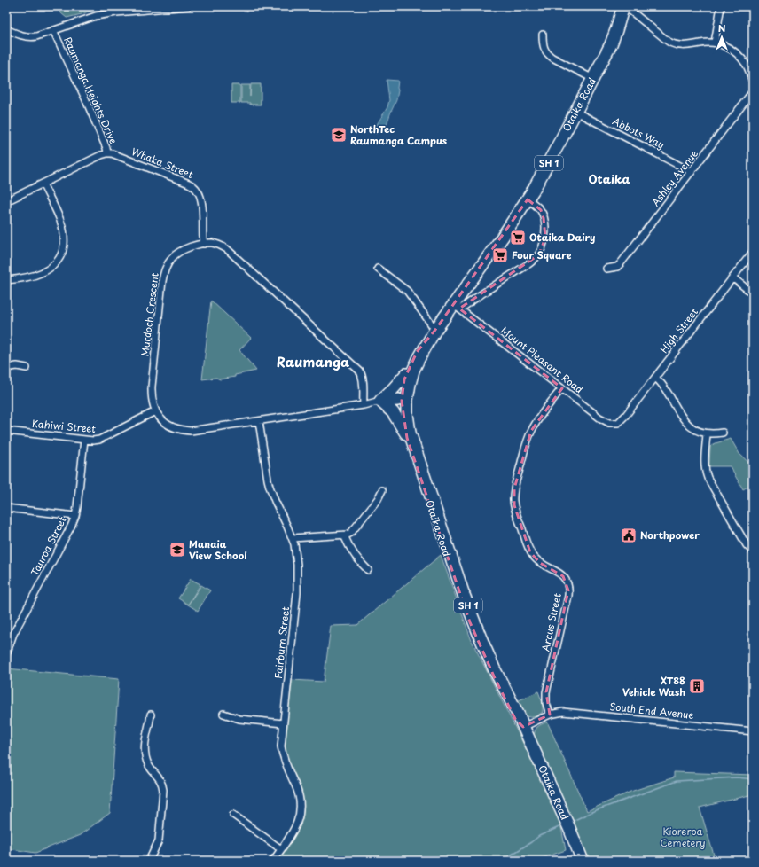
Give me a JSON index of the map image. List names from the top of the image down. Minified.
{"streets":{"highway":["Otaika Road","SH 1"],"street":["Raumanga Heights Drive","Abbots Way","Whaka Street","Ashley Avenue","Murdoch Crescent","High Street","Mount Pleasant Road","Kahiwi Street","Tauroa Street","Arcus Street","Fairburn Street","South End Avenue"]},"crossings":[["Raumanga Heights Drive","Whaka Street"],["Otaika Road","Abbots Way"],["Otaika Road","Mount Pleasant Road"],["Abbots Way","Ashley Avenue"],["Whaka Street","Murdoch Crescent"],["Murdoch Crescent","Kahiwi Street"],["High Street","Mount Pleasant Road"],["Mount Pleasant Road","Arcus Street"],["Kahiwi Street","Tauroa Street"],["Arcus Street","South End Avenue"]],"districts":["Otaika","Raumanga"],"parks":["Kioreroa Cemetery"],"places":{"school or university":["NorthTec Raumanga Campus","Manaia View School"],"supermarket":["Otaika Dairy","Four Square"],"public building":["Northpower"],"building":["XT88 Vehicle Wash"]},"north":"top"}
